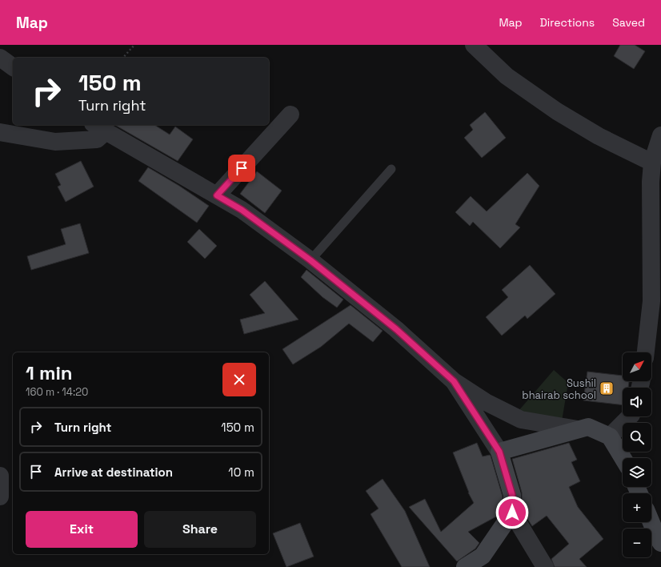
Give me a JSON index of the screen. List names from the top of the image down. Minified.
{"places":{"building":["Sushil bhairab school"]},"north":"top right","page":{"header":"Map","nav":["Map","Directions","Saved"],"turn":["150 m","Turn right"],"map_buttons":["+","−"],"heading":["1 min","160 m · 14:20"],"list":[{"name":"Turn right","value":"150 m"},{"name":"Arrive at destination","value":"10 m"}],"buttons":["Exit","Share"]}}
